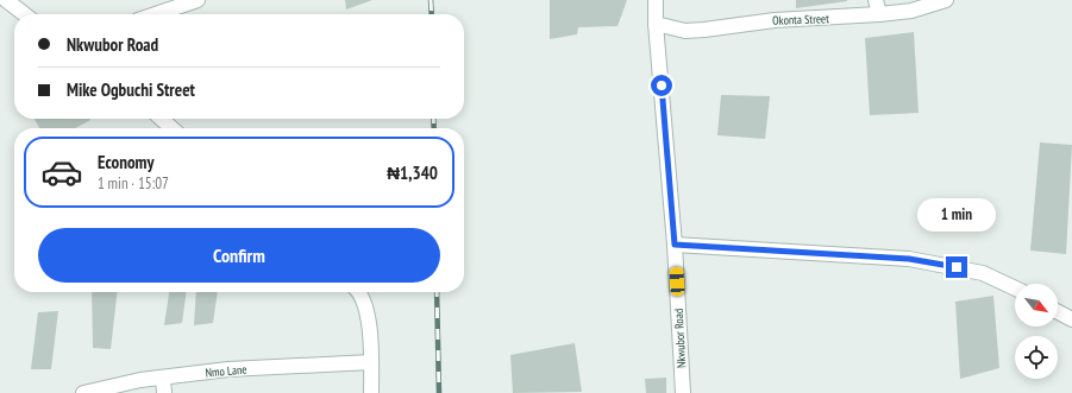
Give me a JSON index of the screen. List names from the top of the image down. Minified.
{"streets":{"street":["Okonta Street","Nkwubor Road","Nmo Lane"]},"crossings":[["Okonta Street","Nkwubor Road"]],"north":"bottom right","page":{"banner":["Nkwubor Road","Mike Ogbuchi Street"],"list":[{"name":"Economy","note":"1 min · 15:07","value":"₦1,340"}],"bubble":"1 min","buttons":"Confirm"}}
